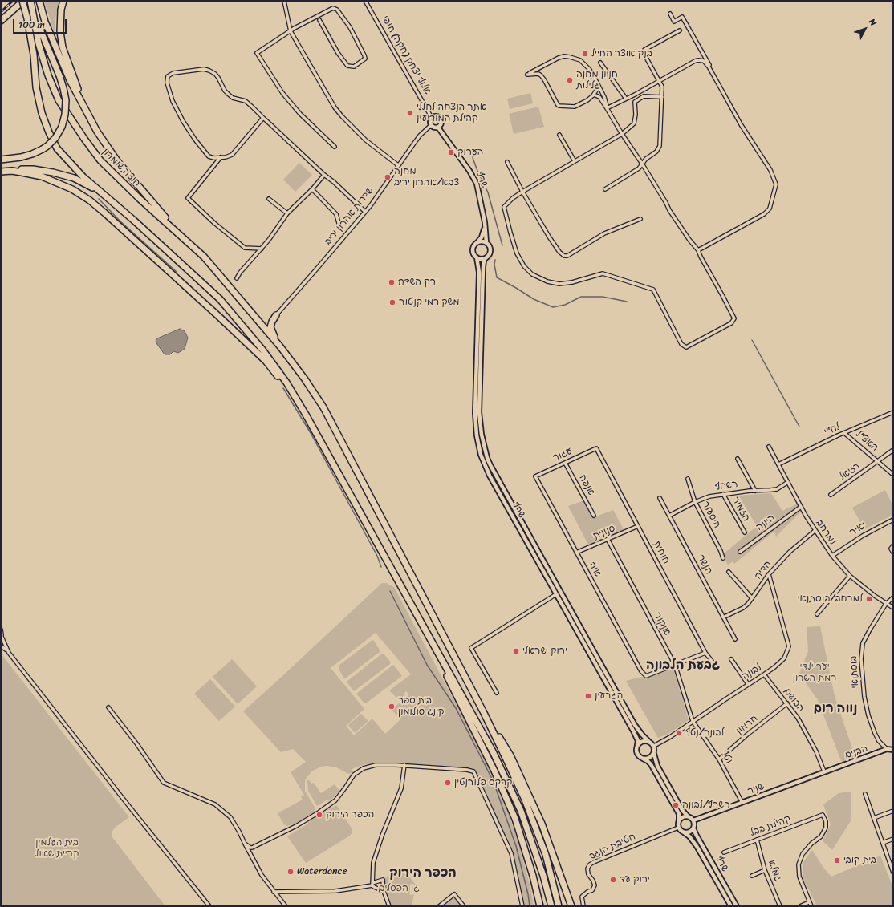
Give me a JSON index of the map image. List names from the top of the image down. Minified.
{"streets":{"highway":["חוצה שומרון"],"street":["אלוף יצחק (חקה) חופי","שרף","שדרות אהרון יריב","לח\"י","האצ\"ל","עגור","רזיאל","אנפה","השחף","הזמיר","היסעור","היונה","יאיר","סנונית","למרחב","חוחית","הנשר","איה","הדיה","אנקור","לבונה","בוסתנאי","הבושם","חרמון","הבנים","נטף","שניר","קהילת בבל","חטיבת הנגב","גמלא"]},"crossings":[["אלוף יצחק (חקה) חופי","שרף"],["אלוף יצחק (חקה) חופי","שדרות אהרון יריב"],["שרף","שדרות אהרון יריב"],["שרף","לבונה"],["שרף","שניר"],["שרף","חטיבת הנגב"],["לח\"י","האצ\"ל"],["לח\"י","למרחב"],["האצ\"ל","רזיאל"],["עגור","אנפה"],["עגור","חוחית"],["עגור","איה"],["השחף","הזמיר"],["השחף","היסעור"],["השחף","למרחב"],["השחף","הנשר"],["היונה","למרחב"],["יאיר","למרחב"],["סנונית","חוחית"],["סנונית","איה"],["סנונית","אנקור"],["למרחב","הדיה"],["למרחב","בוסתנאי"],["הנשר","הדיה"],["איה","אנקור"],["הדיה","לבונה"],["אנקור","לבונה"],["אנקור","נטף"],["לבונה","הבושם"],["לבונה","נטף"],["בוסתנאי","הבנים"],["הבושם","חרמון"],["הבושם","הבנים"],["הבושם","שניר"],["חרמון","נטף"],["הבנים","שניר"],["נטף","שניר"],["שניר","חטיבת הנגב"],["קהילת בבל","גמלא"]],"districts":["גבעת הלבונה","נווה רום","הכפר הירוק"],"parks":["יער ילדי רמת השרון","בית העלמין קריית שאול","גן הפסלים"],"places":["בנק אוצר החייל","חניון מחנה גלילות","אתר הנצחה לחללי קהילת המודיעין","הערוק","מחנה צבא/אהרון יריב","ירק השדה","משק רמי קנטור","למרחב/בוסתנאי","ירוק ישראלי","הגרעין","בית ספר קינג סולומון","לבונה/נטף","קרקס פלורנטין","השרף/לבונה","הכפר הירוק","בית קובי","Waterdance","ירוק עד"],"scale_bar":"100 m","north":"top right"}
